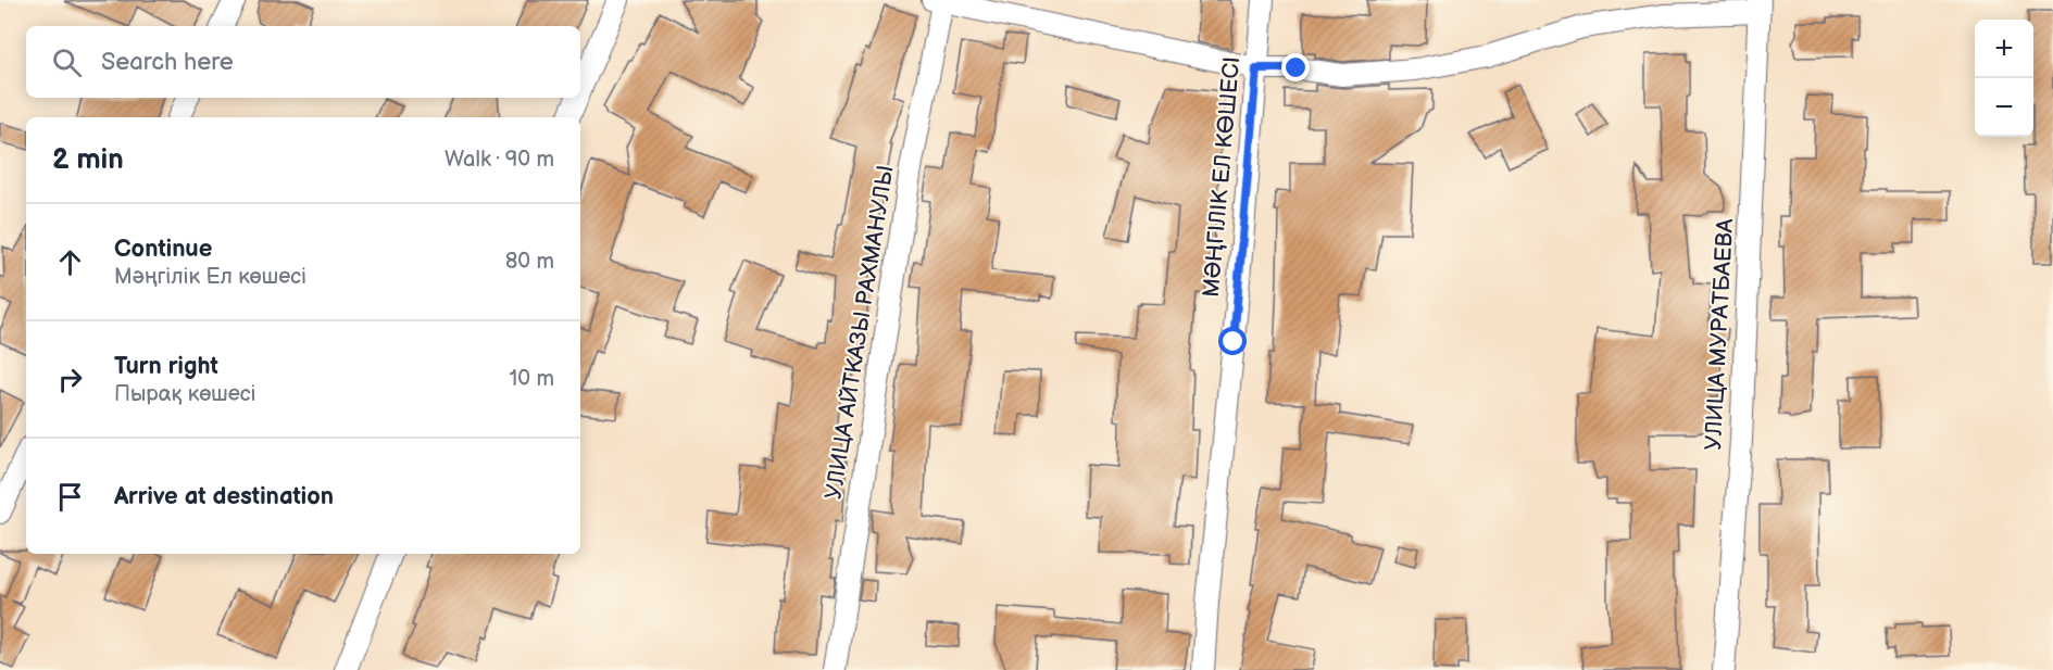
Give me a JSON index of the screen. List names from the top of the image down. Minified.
{"streets":{"street":["МӘҢГІЛІК ЕЛ КӨШЕСІ","УЛИЦА АЙТКАЗЫ РАХМАНУЛЫ","УЛИЦА МУРАТБАЕВА"]},"page":{"map_buttons":["+","−"],"search":"Search here","heading":["2 min","Walk · 90 m"],"list":[["Continue","Мәңгілік Ел көшесі","80 m"],["Turn right","Пырақ көшесі","10 m"],"Arrive at destination"]}}
